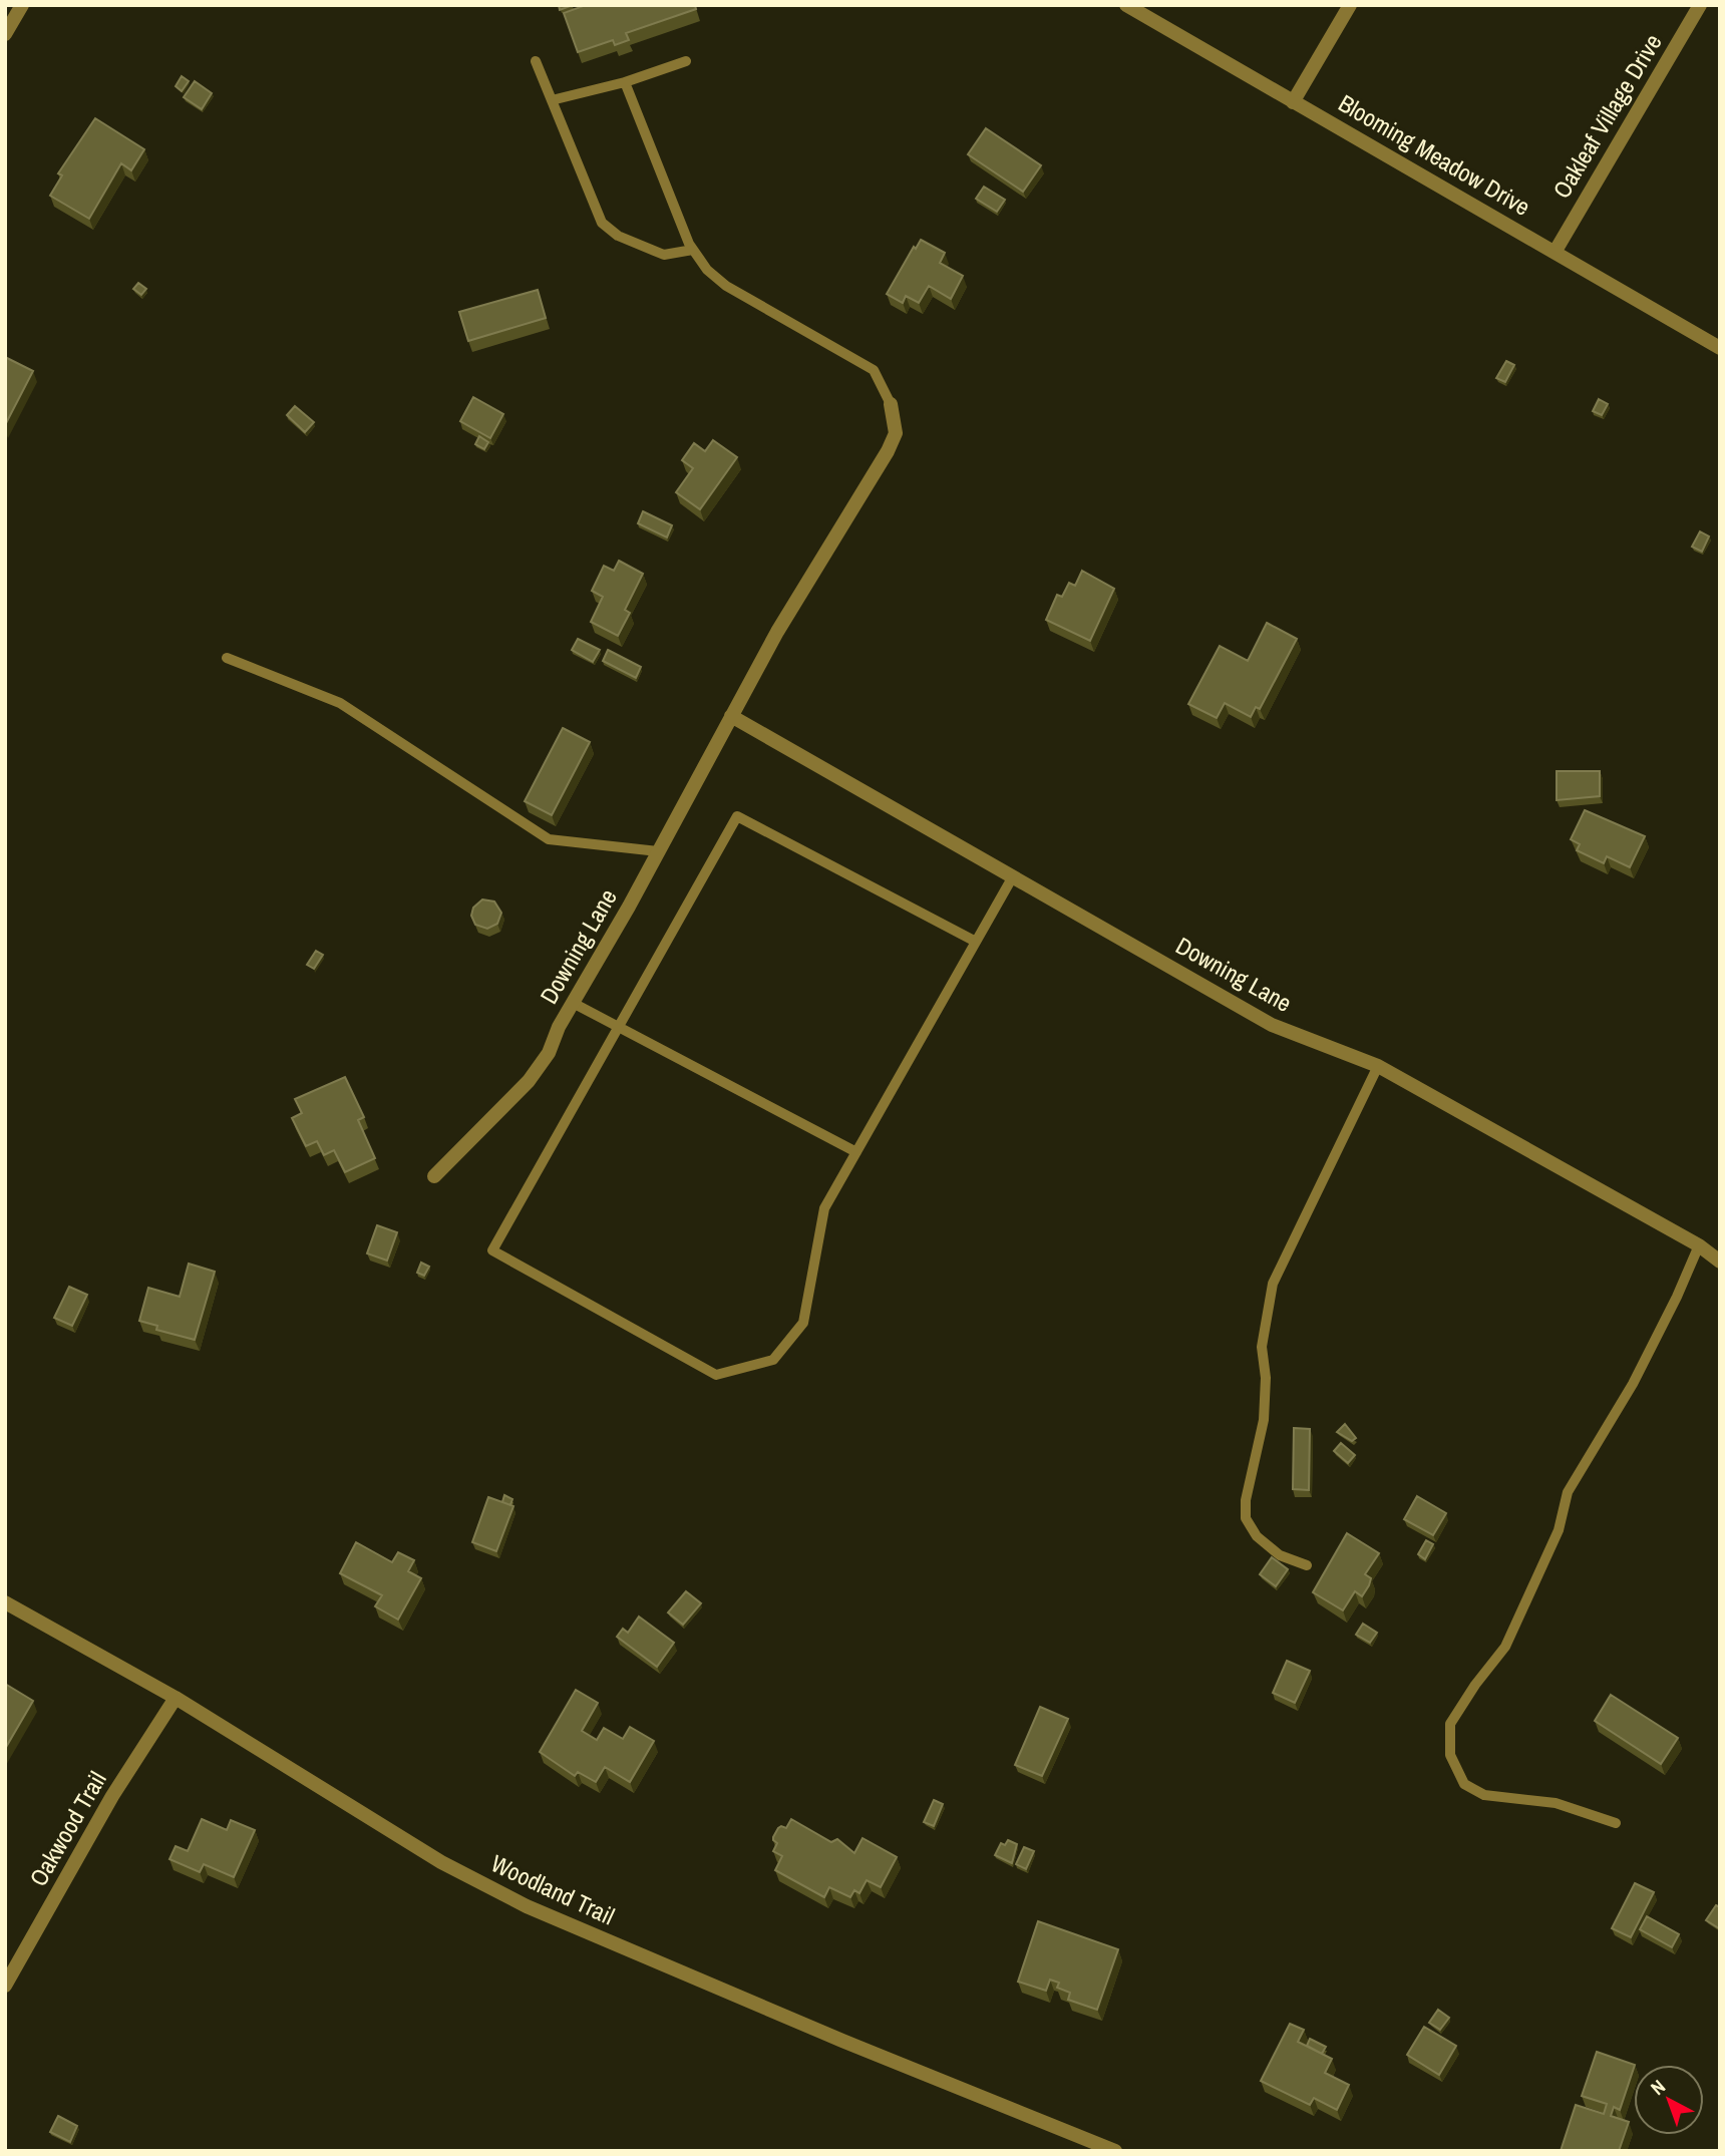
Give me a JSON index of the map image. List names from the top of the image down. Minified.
{"streets":{"street":["Oakleaf Village Drive","Blooming Meadow Drive","Downing Lane","Oakwood Trail","Woodland Trail"]},"crossings":[["Oakleaf Village Drive","Blooming Meadow Drive"],["Oakwood Trail","Woodland Trail"]],"north":"top left"}
